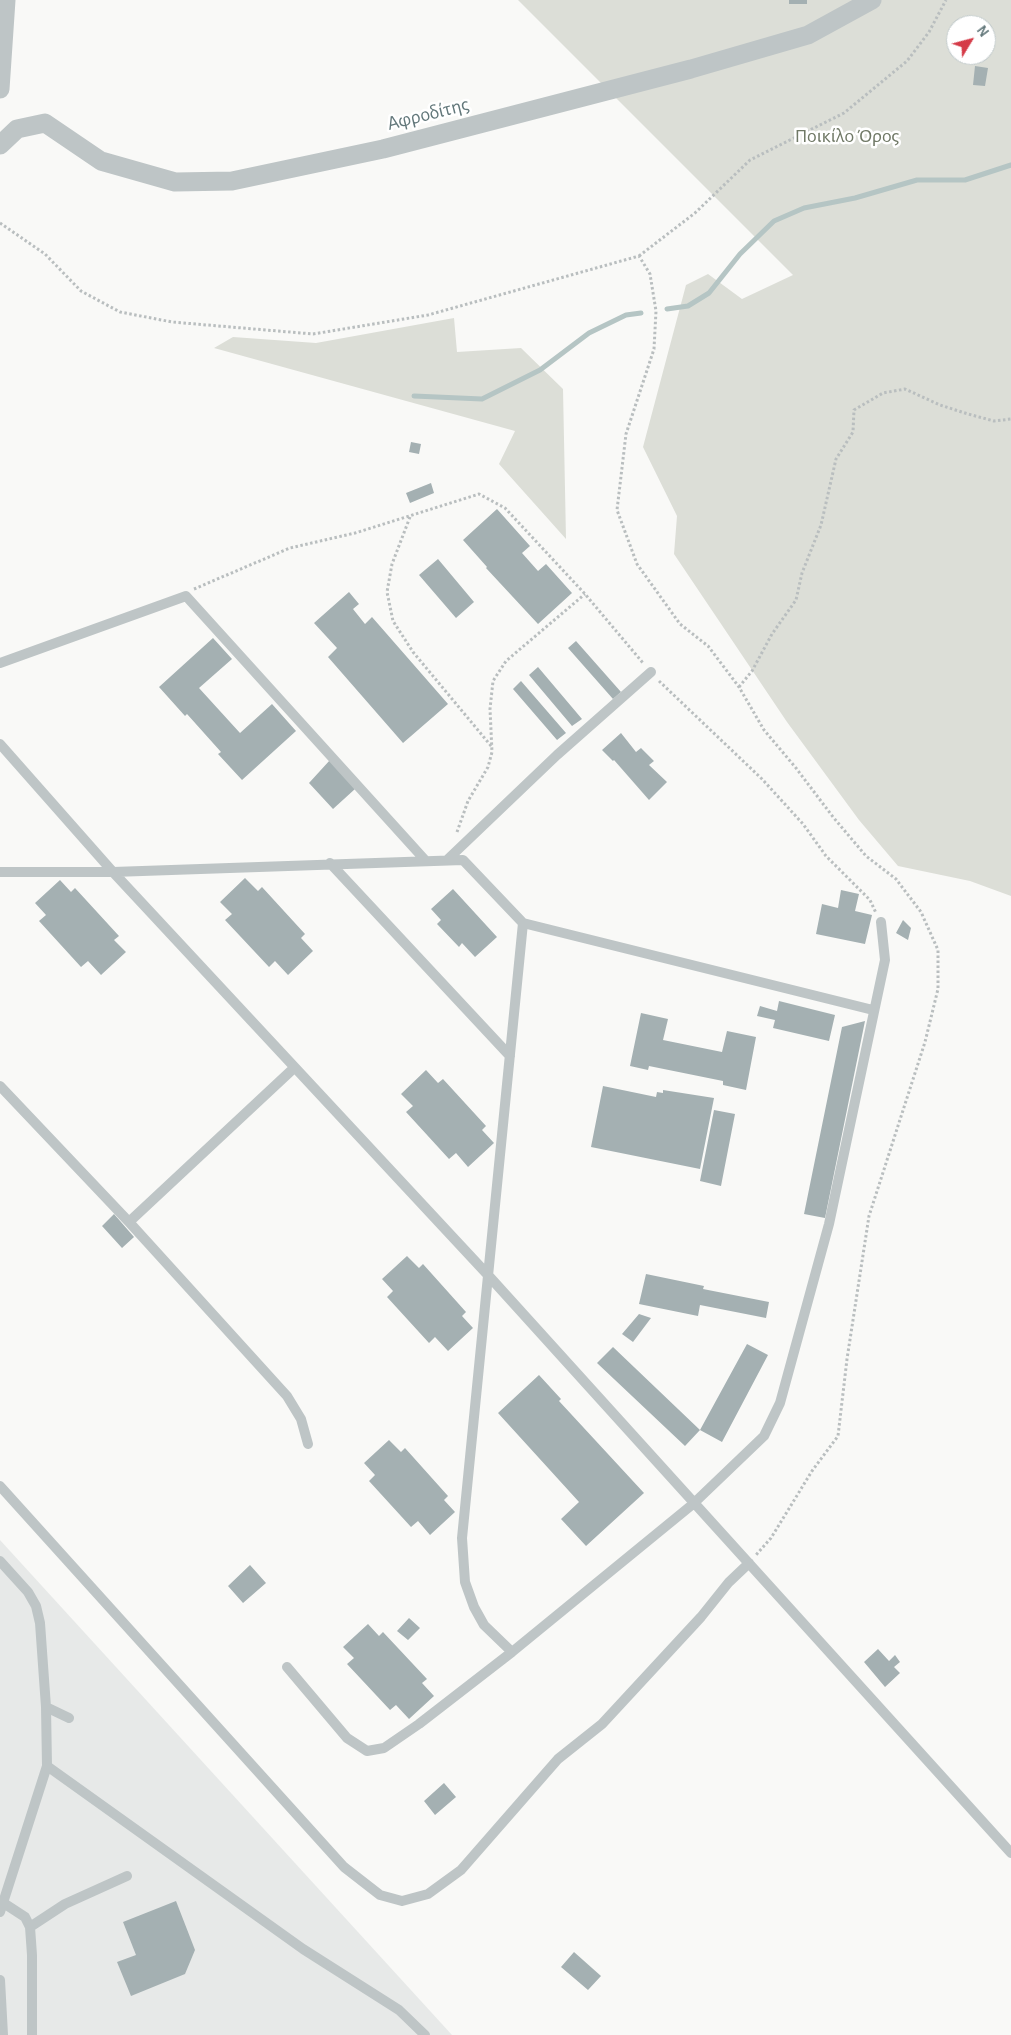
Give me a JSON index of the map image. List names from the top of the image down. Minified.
{"streets":{"street":["Αφροδίτης"]},"parks":["Ποικίλο Όρος"],"north":"top right"}
